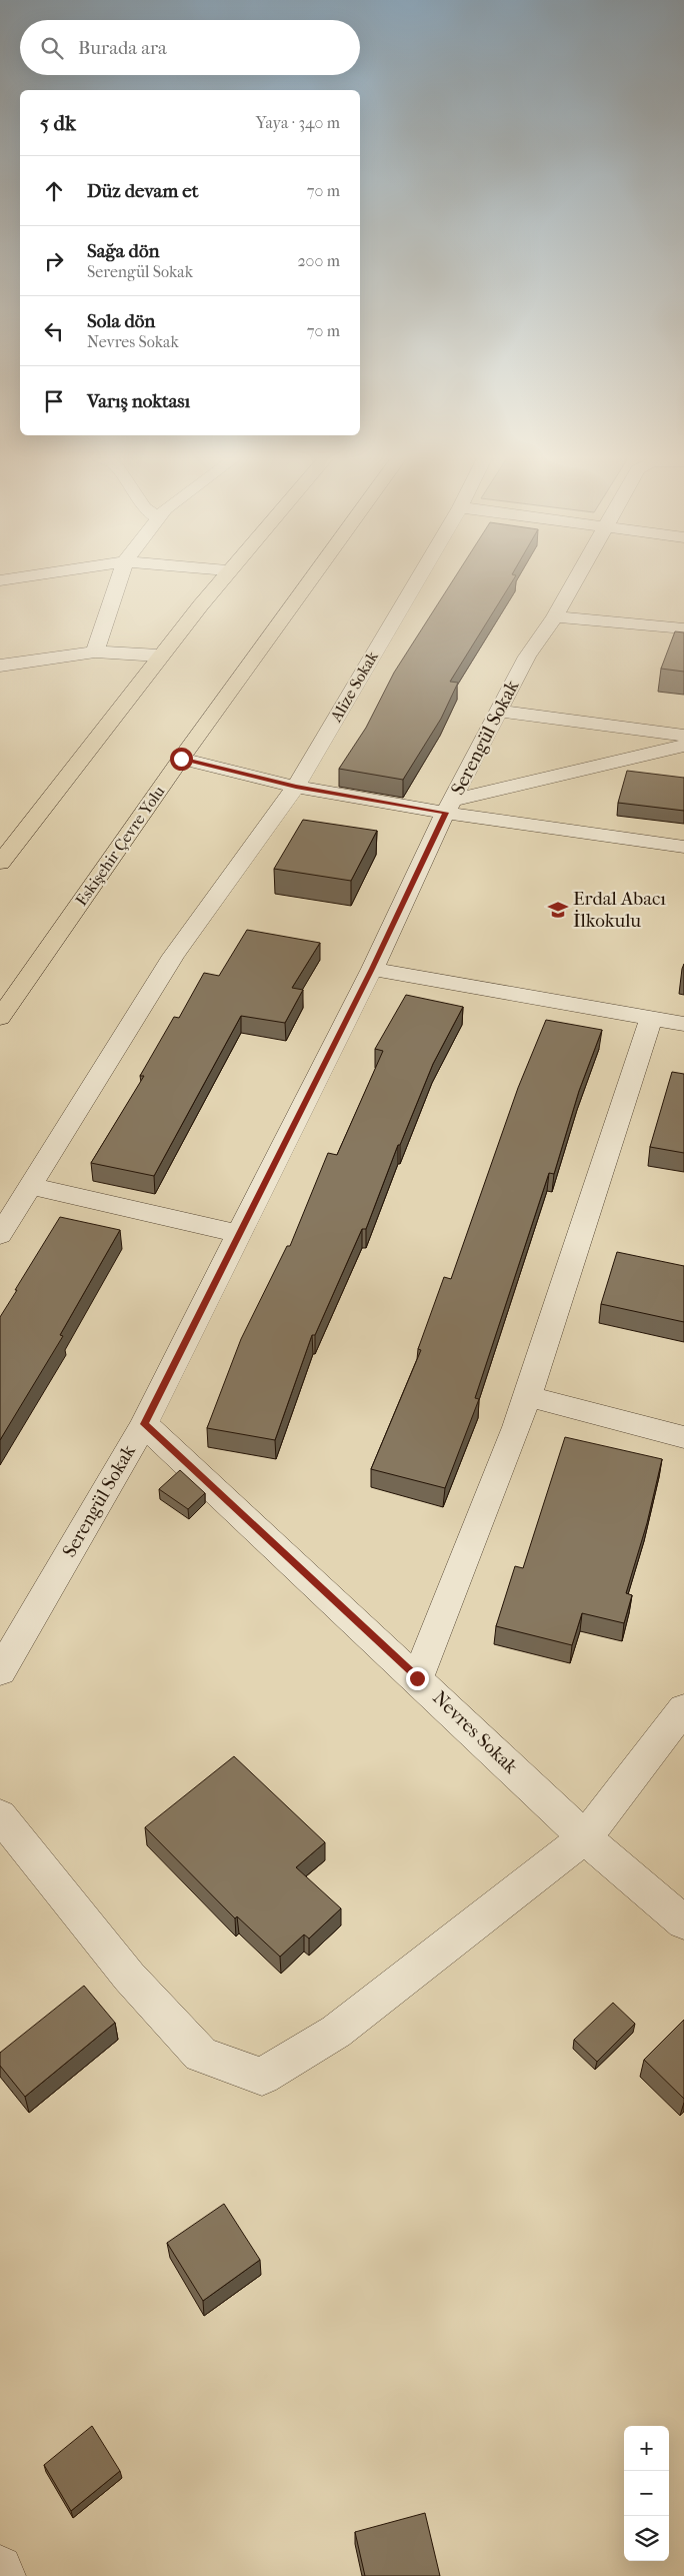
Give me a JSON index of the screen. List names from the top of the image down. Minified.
{"streets":{"highway":["Eskişehir Çevre Yolu"],"street":["Alize Sokak","Serengül Sokak","Nevres Sokak"]},"crossings":[["Serengül Sokak","Nevres Sokak"]],"places":{"school or university":["Erdal Abacı İlkokulu"]},"page":{"search":"Burada ara","heading":["5 dk","Yaya · 340 m"],"list":[["Düz devam et","70 m"],["Sağa dön","Serengül Sokak","200 m"],["Sola dön","Nevres Sokak","70 m"],"Varış noktası"],"map_buttons":["+","−"]}}
